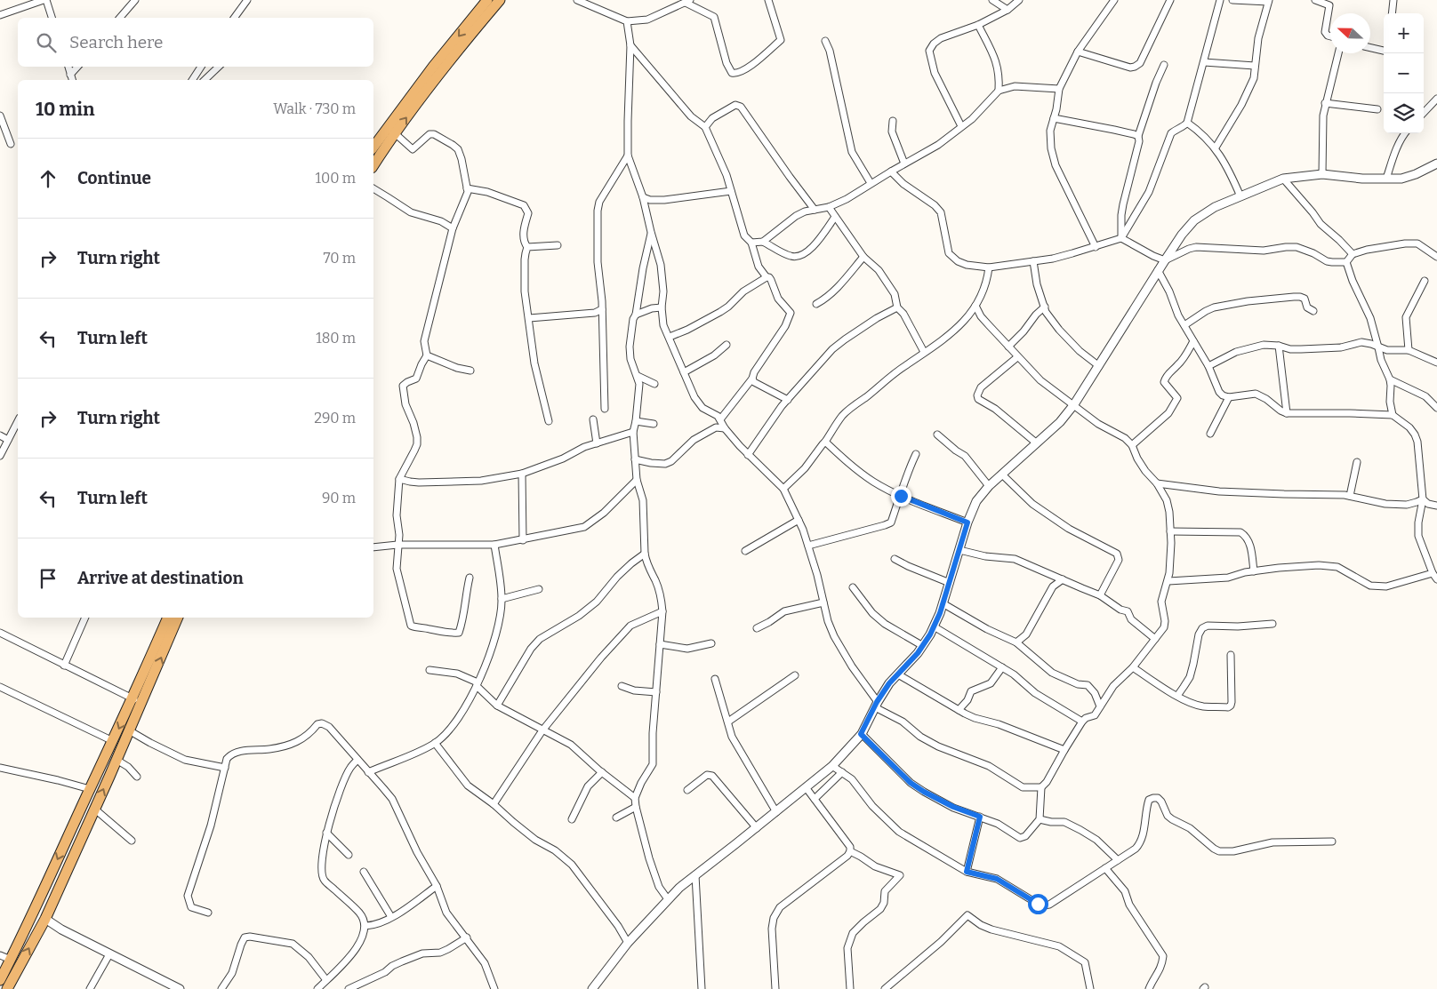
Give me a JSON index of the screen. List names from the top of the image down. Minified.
{"north":"left","page":{"map_buttons":["+","−"],"search":"Search here","heading":["10 min","Walk · 730 m"],"list":[["Continue","100 m"],["Turn right","70 m"],["Turn left","180 m"],["Turn right","290 m"],["Turn left","90 m"],"Arrive at destination"]}}
